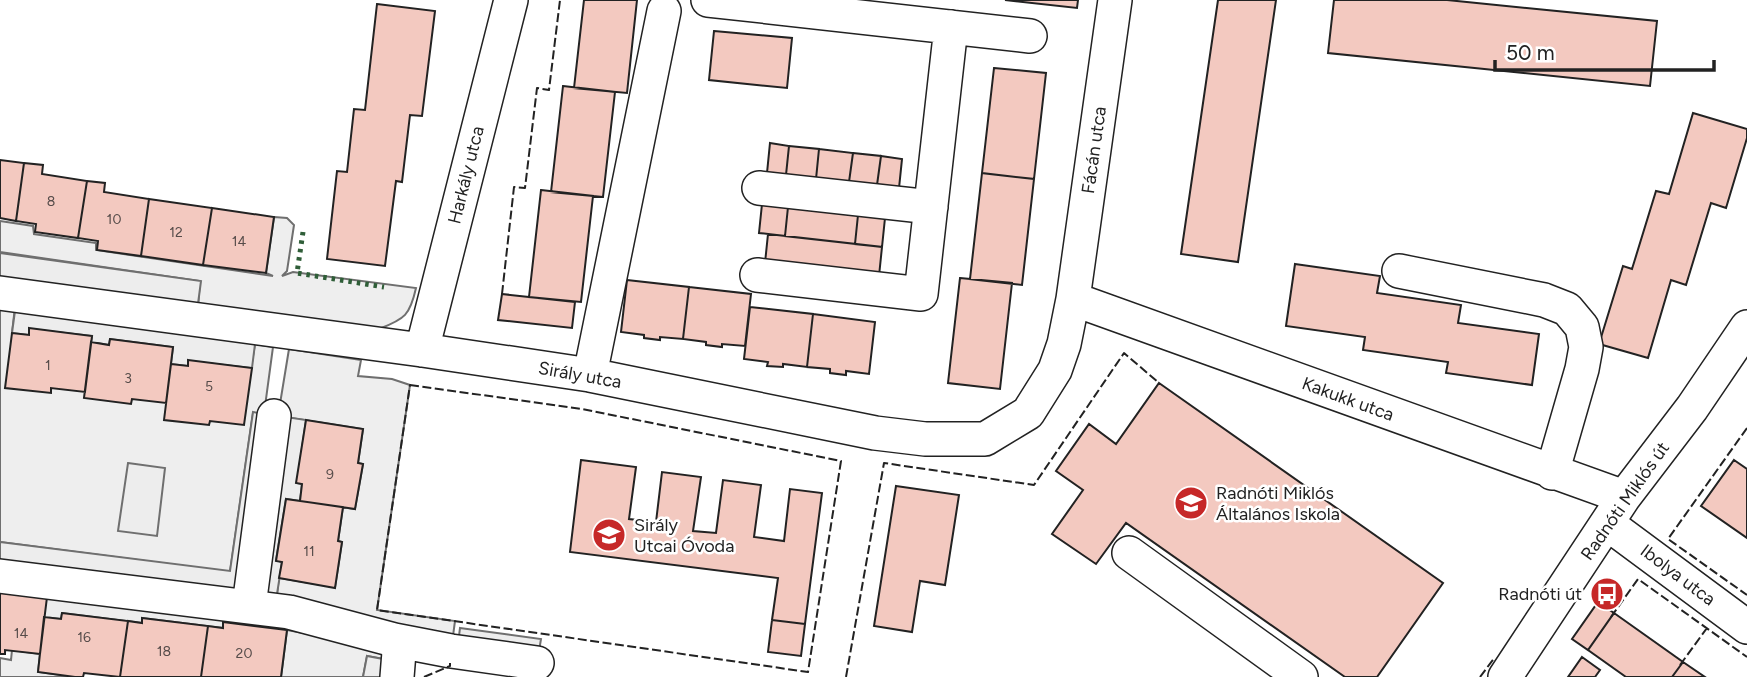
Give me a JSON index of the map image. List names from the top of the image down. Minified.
{"streets":{"street":["Fácán utca","Harkály utca","Sirály utca","Kakukk utca","Radnóti Miklós út","Ibolya utca"]},"crossings":[["Fácán utca","Sirály utca"],["Fácán utca","Kakukk utca"],["Harkály utca","Sirály utca"],["Sirály utca","Kakukk utca"],["Kakukk utca","Radnóti Miklós út"],["Kakukk utca","Ibolya utca"],["Radnóti Miklós út","Ibolya utca"]],"places":{"school or university":["Radnóti Miklós Általános Iskola","Sirály Utcai Óvoda"],"bus stop":["Radnóti út"]},"house_numbers":["8","10","12","14","1","3","5","9","11","14","16","18","20"],"scale_bar":"50 m"}
